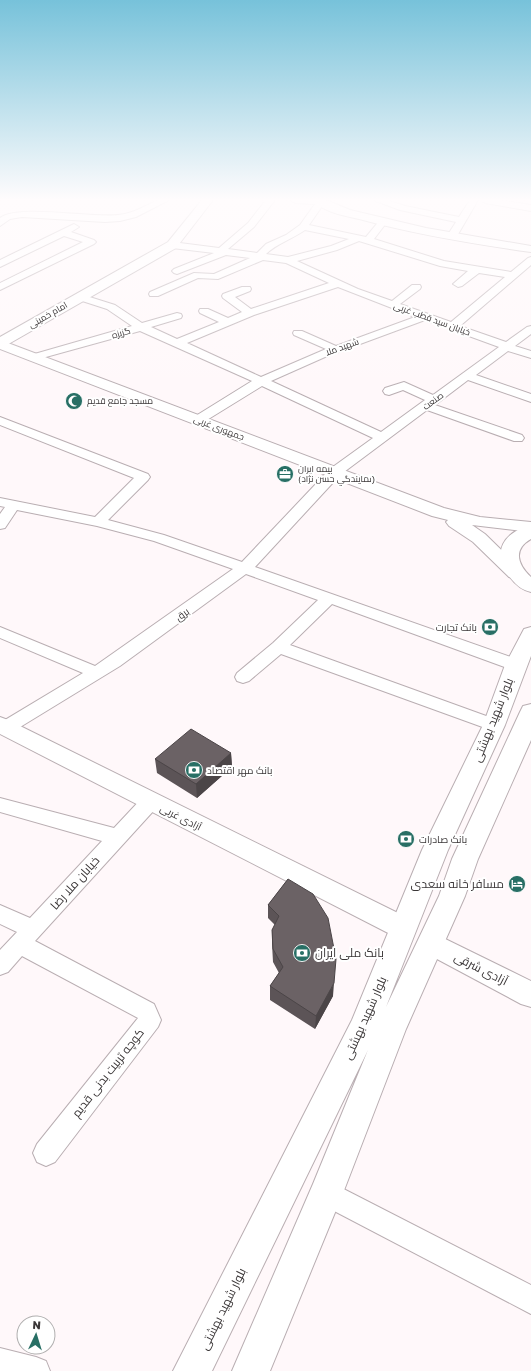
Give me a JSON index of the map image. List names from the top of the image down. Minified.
{"streets":{"main road":["امام خمینی","بلوار شهید بهشتی"],"street":["خیابان سید قطب غربی","گزیزه","شهید ملا","صنعت","جمهوری غربی","برق","آزادی غربی","خیابان ملا رضا","آزادی شرقی","کوچه تربیت بدنی قدیم"]},"crossings":[["امام خمینی","گزیزه"],["امام خمینی","جمهوری غربی"],["خیابان سید قطب غربی","شهید ملا"],["خیابان سید قطب غربی","صنعت"],["گزیزه","جمهوری غربی"],["شهید ملا","جمهوری غربی"],["صنعت","جمهوری غربی"],["صنعت","برق"],["جمهوری غربی","برق"],["برق","آزادی غربی"],["بلوار شهید بهشتی","آزادی غربی"],["بلوار شهید بهشتی","آزادی شرقی"],["آزادی غربی","خیابان ملا رضا"],["آزادی غربی","آزادی شرقی"],["خیابان ملا رضا","کوچه تربیت بدنی قدیم"]],"places":{"mosque":["مسجد جامع قدیم"],"office":["بيمه ايران (نمايندگي حسن نژاد)"],"bank":["بانک تجارت","بانک مهر اقتصاد","بانک صادرات","بانک ملی ایران"],"hotel":["مسافر خانه سعدی"]},"north":"top"}
